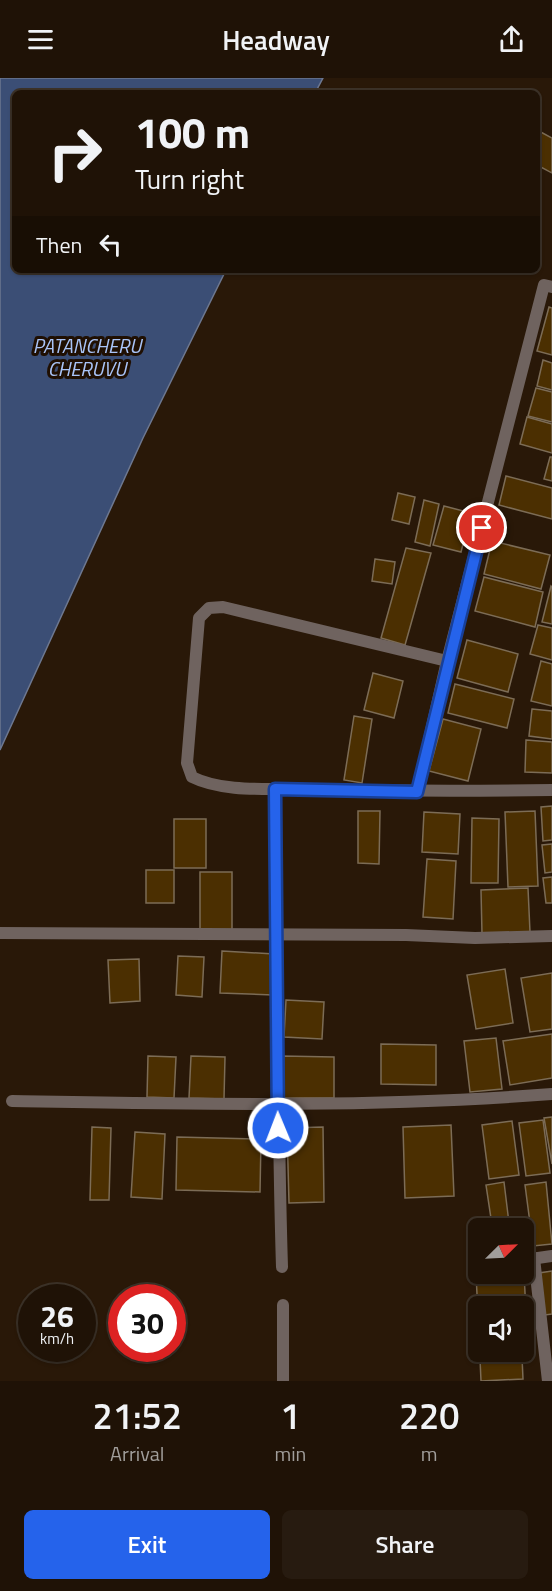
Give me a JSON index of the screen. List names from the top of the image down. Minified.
{"water":["PATANCHERU CHERUVU"],"north":"top right","page":{"header":"Headway","turn":["100 m","Turn right"],"then":"Then","speed":"26 km/h","limit":"30","eta":["21:52","Arrival","1","min","220","m"],"buttons":["Exit","Share"]}}
